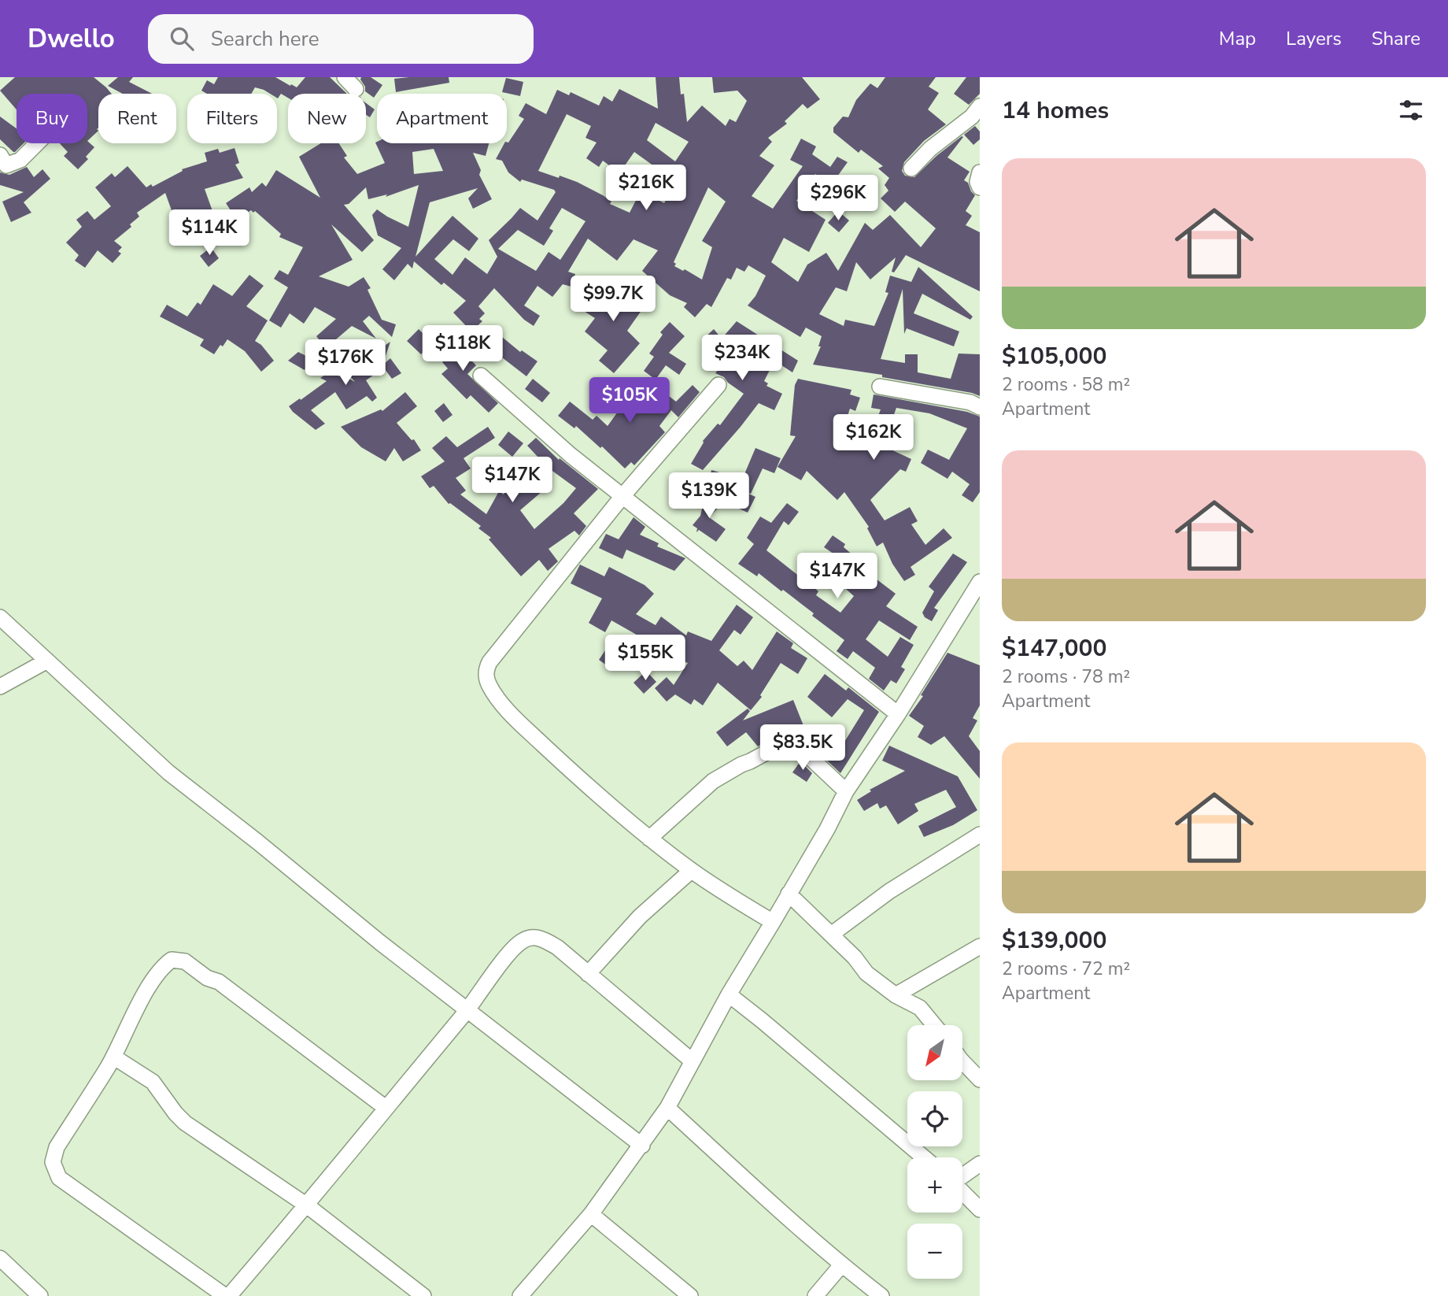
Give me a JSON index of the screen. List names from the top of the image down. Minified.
{"north":"bottom left","page":{"header":"Dwello","search":"Search here","nav":["Map","Layers","Share"],"heading":"14 homes","chip":["Buy","Rent","Filters","New","Apartment"],"list":[{"name":"$105,000","note":"2 rooms · 58 m² · Apartment"},{"name":"$147,000","note":"2 rooms · 78 m² · Apartment"},{"name":"$139,000","note":"2 rooms · 72 m² · Apartment"}],"price":["$216K","$296K","$114K","$99.7K","$118K","$234K","$176K","$105K","$162K","$147K","$139K","$147K","$155K","$83.5K"],"map_buttons":["+","−"]}}
